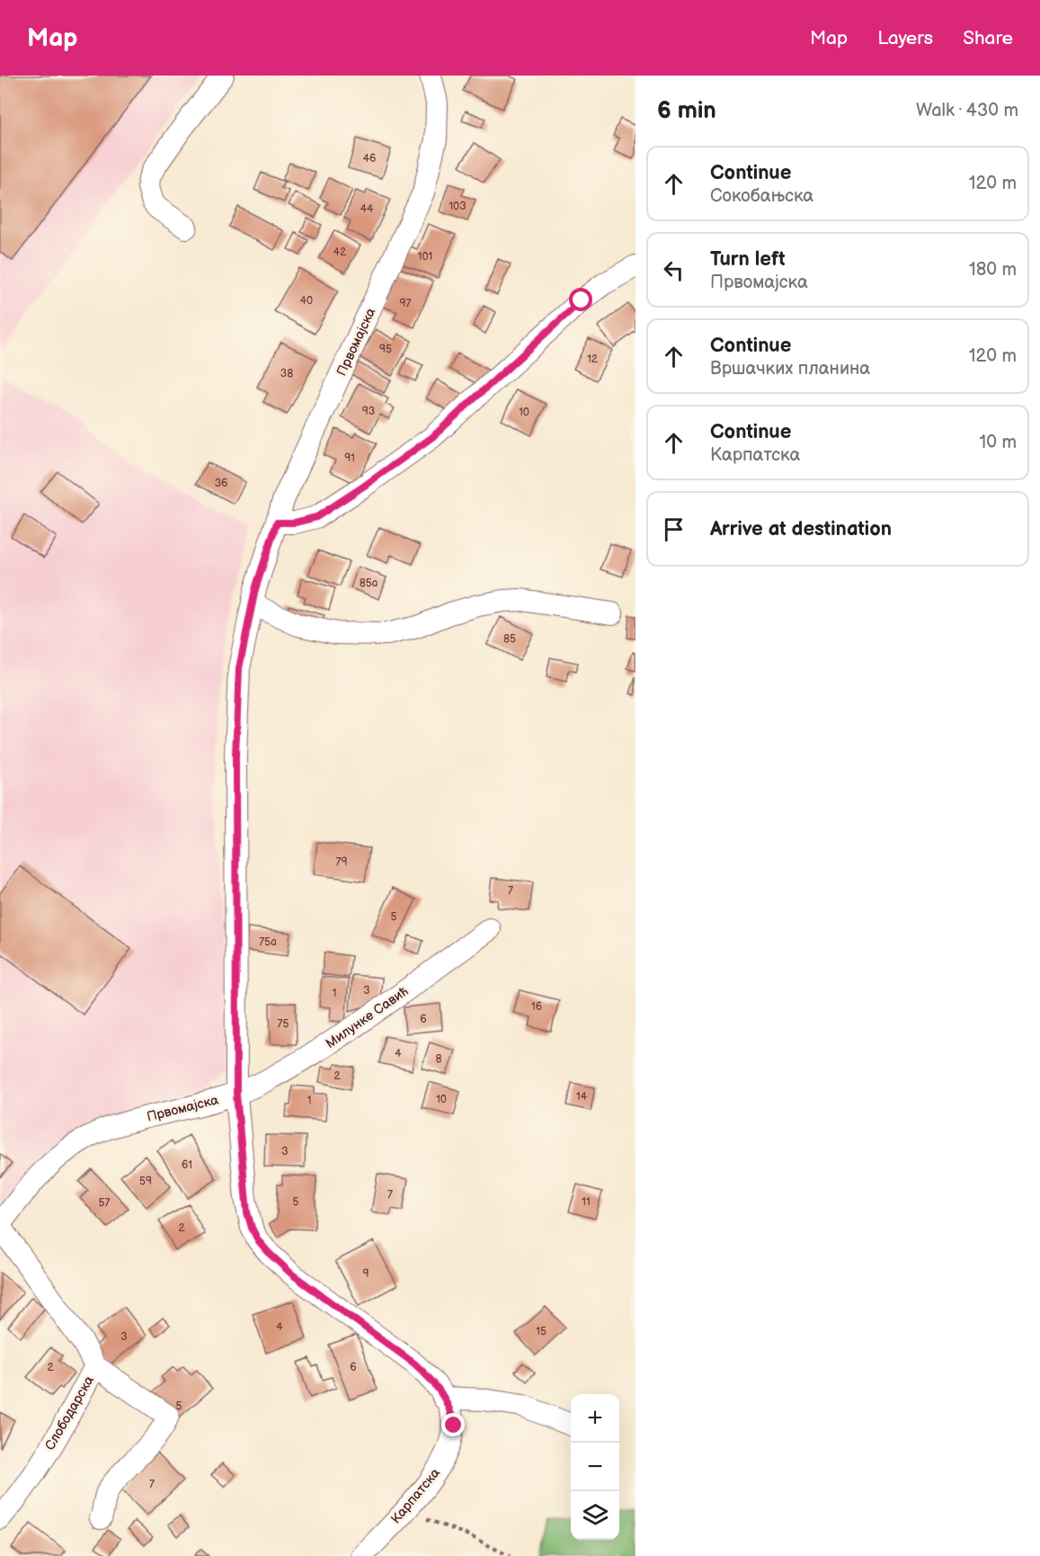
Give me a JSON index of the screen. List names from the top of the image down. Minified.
{"streets":{"street":["Првомајска","Милунке Савић","Слободарска","Карпатска"]},"crossings":[["Првомајска","Милунке Савић"],["Првомајска","Слободарска"],["Првомајска","Карпатска"],["Милунке Савић","Карпатска"]],"house_numbers":["46","103","44","42","101","40","97","95","12","38","93","10","91","36","85a","85","79","7","5","75a","3","1","16","6","75","4","8","2","14","10","1","3","61","59","7","5","11","57","2","9","4","15","3","2","6","5","7"],"page":{"header":"Map","nav":["Map","Layers","Share"],"heading":["6 min","Walk · 430 m"],"list":[["Continue","Сокобањска","120 m"],["Turn left","Првомајска","180 m"],["Continue","Вршачких планина","120 m"],["Continue","Карпатска","10 m"],"Arrive at destination"],"map_buttons":["+","−"]}}
